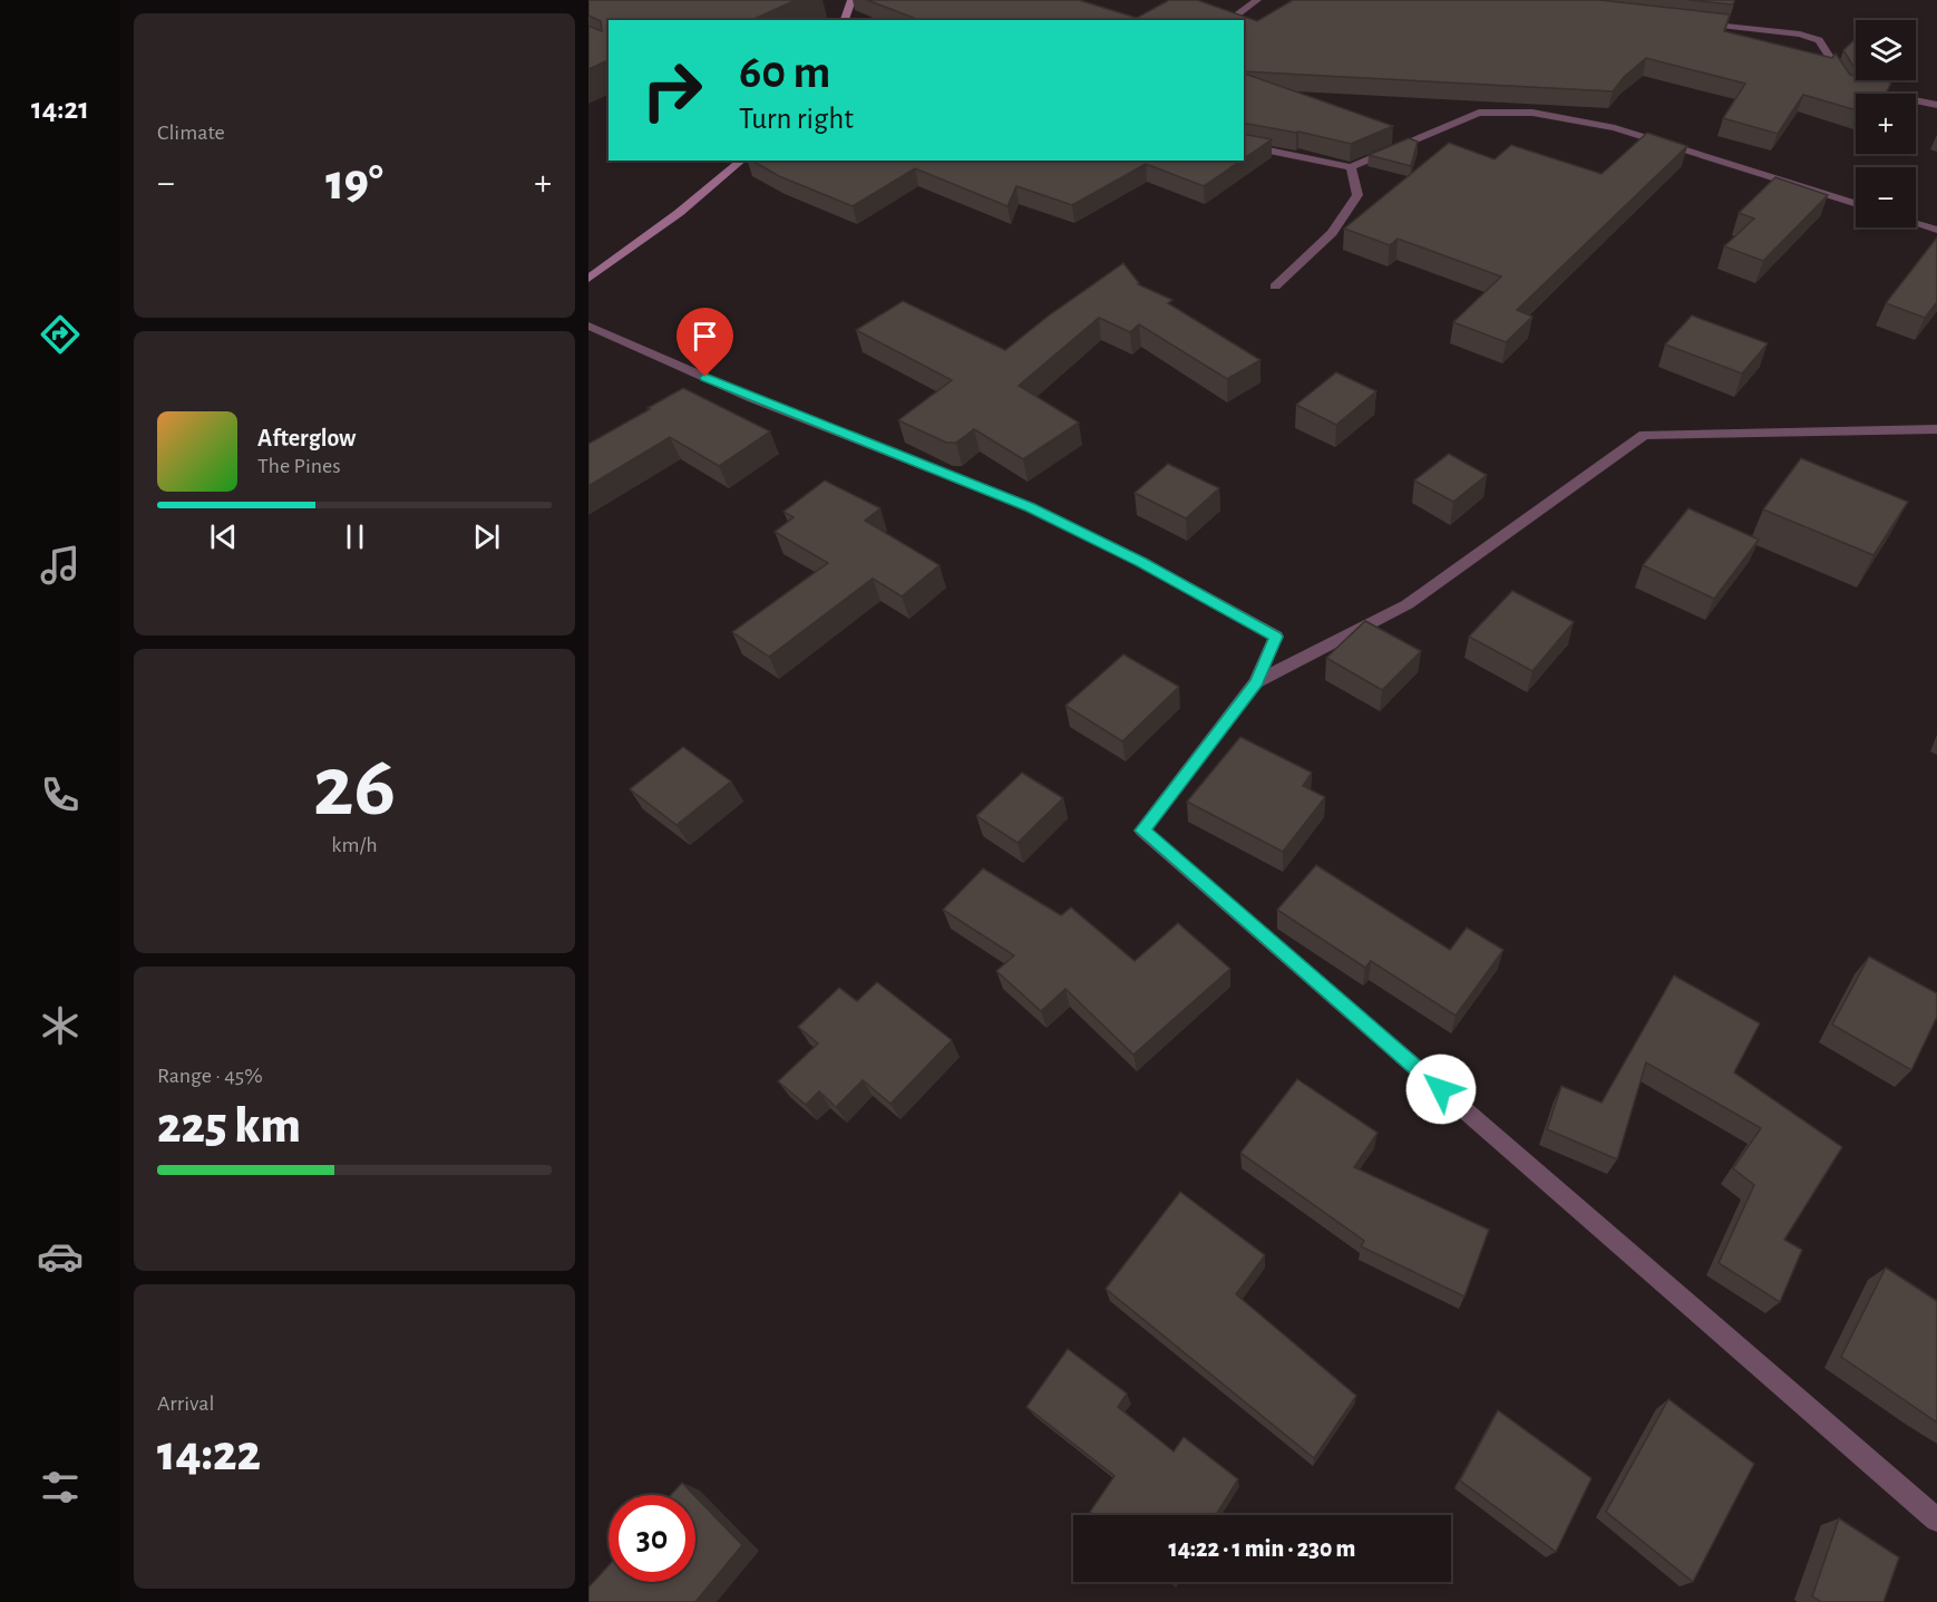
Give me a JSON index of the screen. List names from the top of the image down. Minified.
{"page":{"tabs":"14:21","tile":["Climate",["26","km/h"],["Range · 45%","225 km"],["Arrival","14:22"]],"map_buttons":["+","−"],"turn":["60 m","Turn right"],"heat":["−","19°","+"],"song":["Afterglow","The Pines"],"limit":"30","trip":"14:22 · 1 min · 230 m"}}
